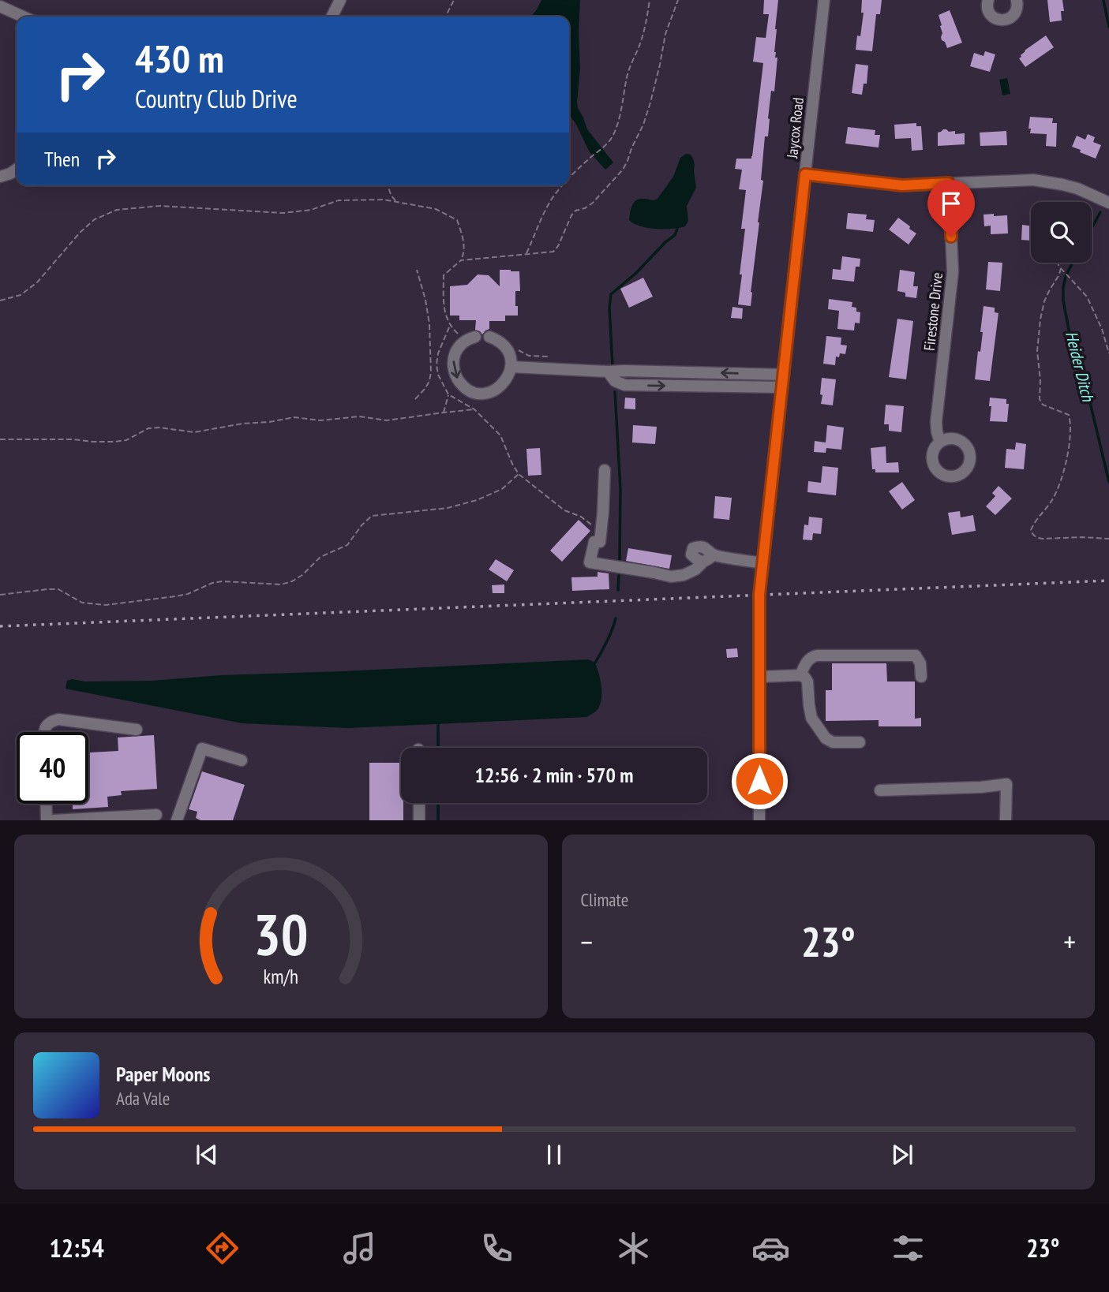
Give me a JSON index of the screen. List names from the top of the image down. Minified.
{"streets":{"street":["Jaycox Road","Firestone Drive"]},"water":["Heider Ditch"],"page":{"turn":["430 m","Country Club Drive"],"then":"Then","limit":"40","trip":"12:56 · 2 min · 570 m","tile":"Climate","heat":["−","23°","+"],"song":["Paper Moons","Ada Vale"],"tabs":["12:54","23°"],"gauge":["30","km/h"]}}
